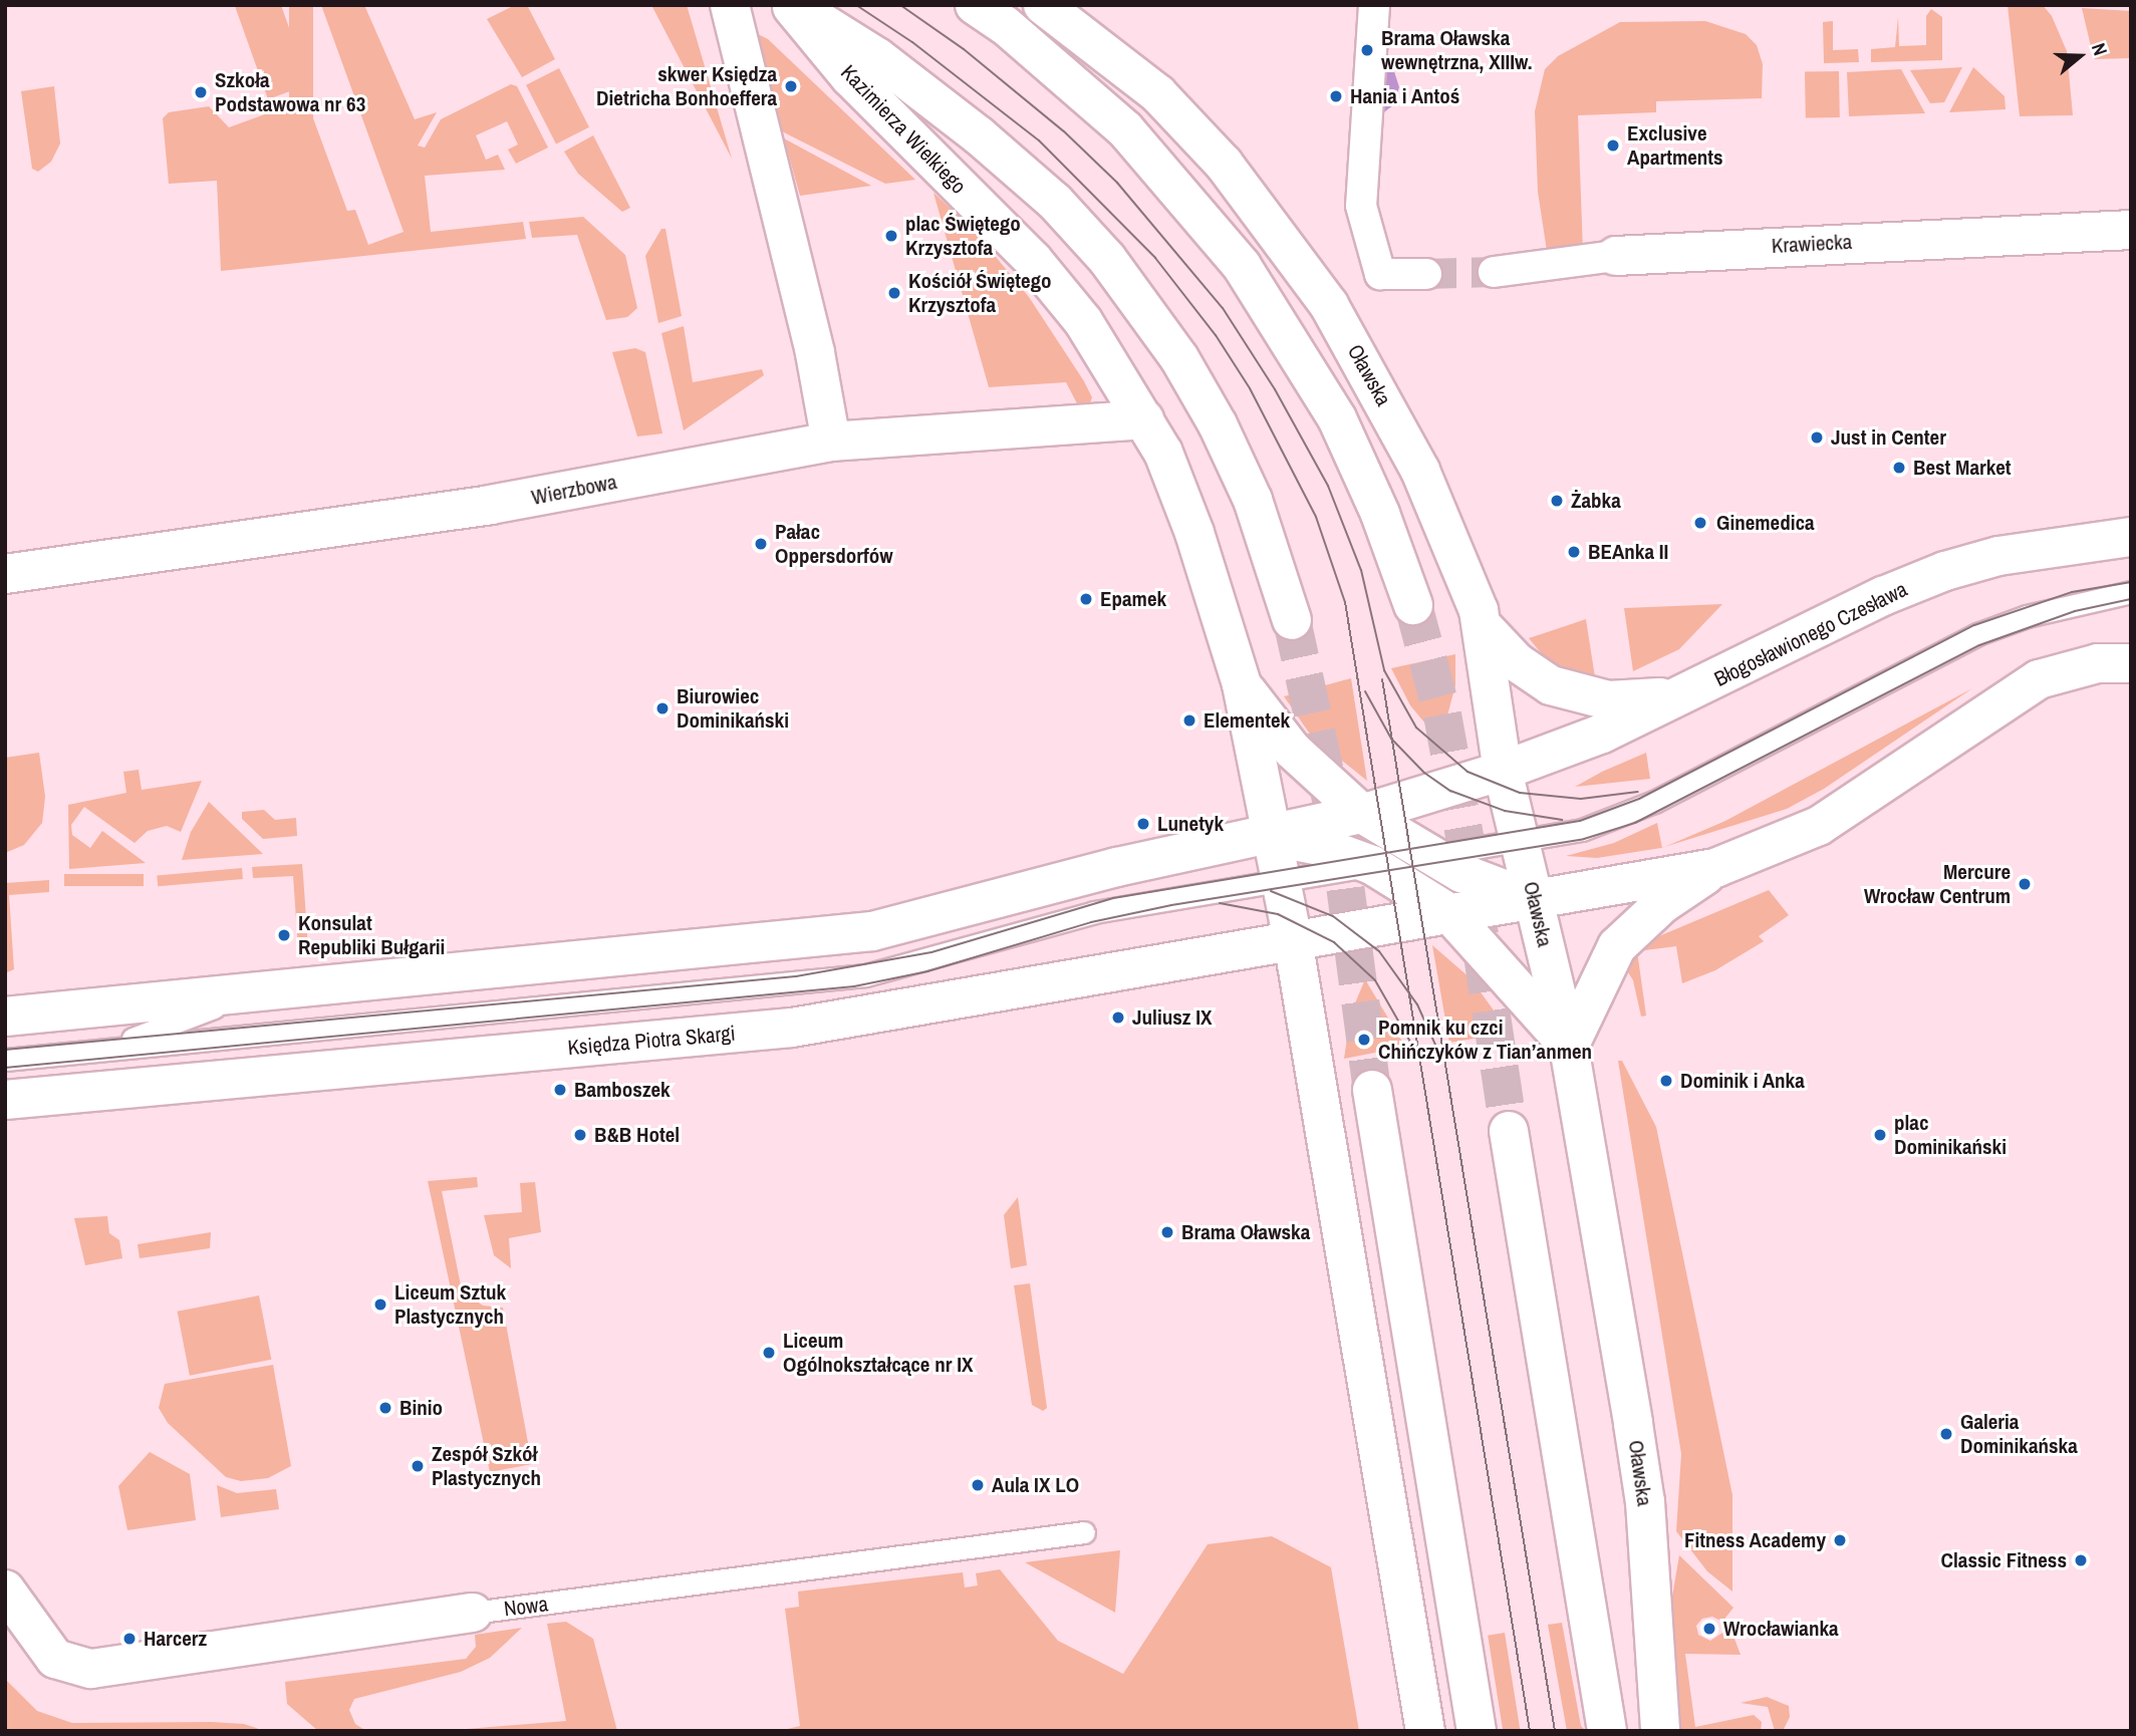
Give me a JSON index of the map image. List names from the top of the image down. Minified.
{"streets":{"street":["Kazimierza Wielkiego","Krawiecka","Oławska","Wierzbowa","Błogosławionego Czesława","Księdza Piotra Skargi","Nowa"]},"crossings":[["Kazimierza Wielkiego","Wierzbowa"],["Oławska","Błogosławionego Czesława"],["Oławska","Księdza Piotra Skargi"]],"places":["Brama Oławska wewnętrzna, XIIIw.","skwer Księdza Dietricha Bonhoeffera","Szkoła Podstawowa nr 63","Hania i Antoś","Exclusive Apartments","plac Świętego Krzysztofa","Kościół Świętego Krzysztofa","Just in Center","Best Market","Żabka","Ginemedica","Pałac Oppersdorfów","BEAnka II","Epamek","Biurowiec Dominikański","Elementek","Lunetyk","Mercure Wrocław Centrum","Konsulat Republiki Bułgarii","Juliusz IX","Pomnik ku czci Chińczyków z Tian’anmen","Dominik i Anka","Bamboszek","B&B Hotel","plac Dominikański","Brama Oławska","Liceum Sztuk Plastycznych","Liceum Ogólnokształcące nr IX","Binio","Galeria Dominikańska","Zespół Szkół Plastycznych","Aula IX LO","Fitness Academy","Classic Fitness","Wrocławianka","Harcerz"],"north":"right"}
